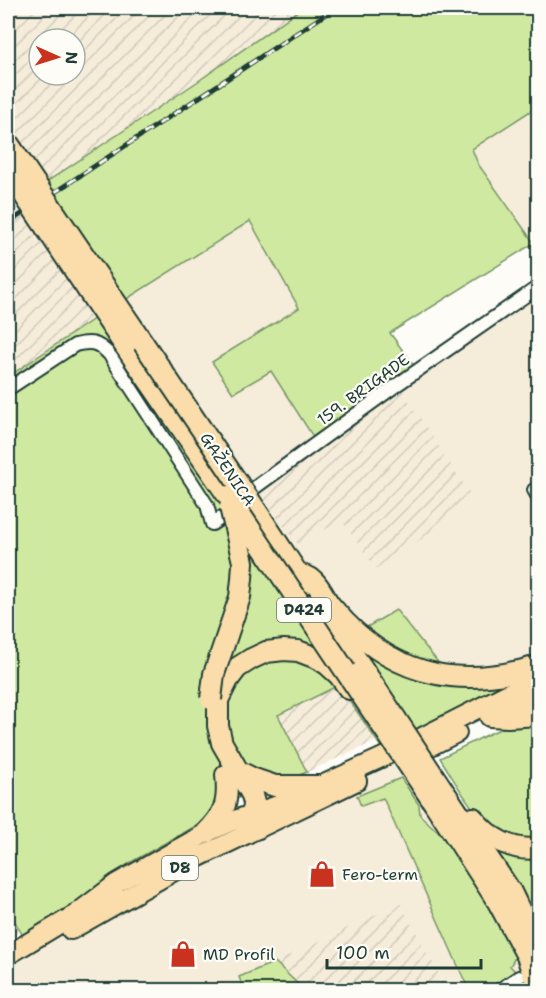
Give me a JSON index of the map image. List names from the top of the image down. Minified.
{"streets":{"highway":["GAŽENICA","D424"],"main road":["D8"],"street":["159. BRIGADE"]},"crossings":[["GAŽENICA","D424"]],"places":{"shop":["Fero-term","MD Profil"]},"scale_bar":"100 m","north":"right"}
